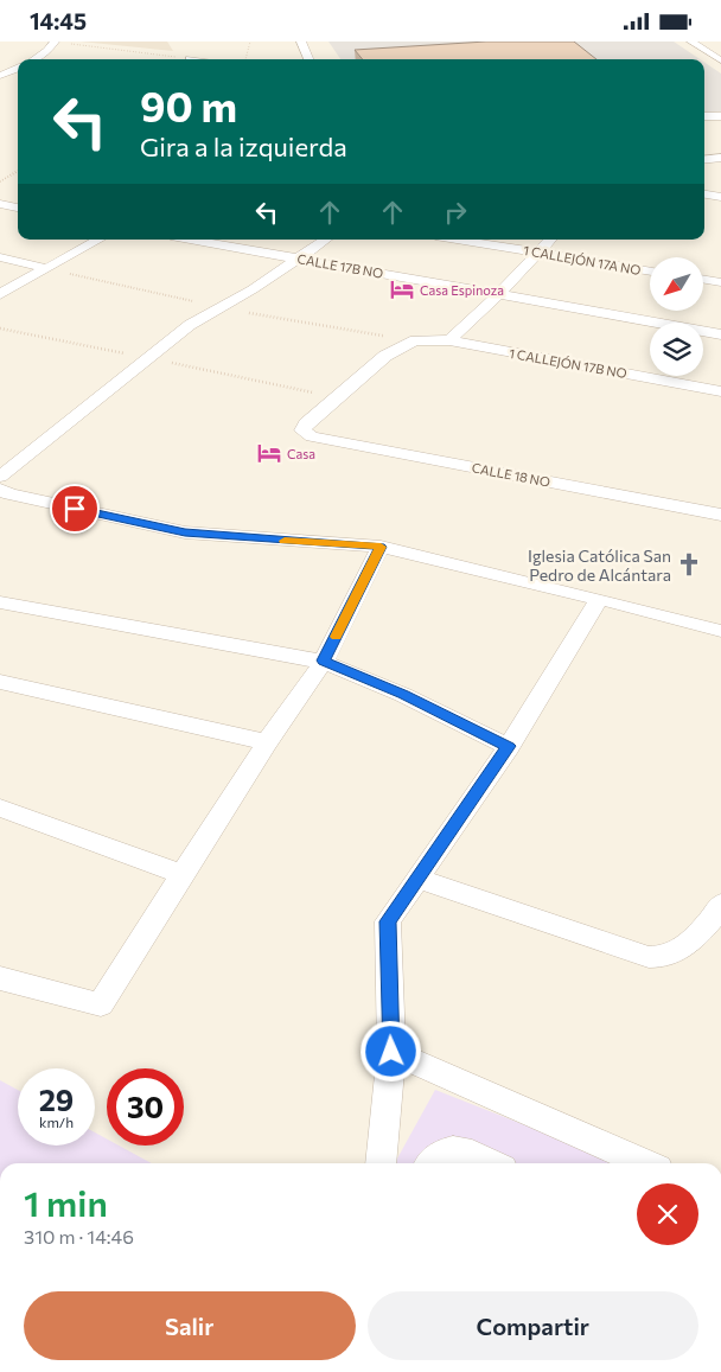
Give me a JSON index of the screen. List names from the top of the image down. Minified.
{"streets":{"street":["1 CALLEJÓN 17A NO","CALLE 17B NO","1 CALLEJÓN 17B NO","CALLE 18 NO"]},"crossings":[["1 CALLEJÓN 17B NO","CALLE 18 NO"]],"places":{"hotel":["Casa Espinoza","Casa"],"church":["Iglesia Católica San Pedro de Alcántara"]},"north":"bottom left","page":{"status":"14:45","turn":["90 m","Gira a la izquierda"],"speed":"29 km/h","limit":"30","heading":["1 min","310 m · 14:46"],"buttons":["Salir","Compartir"]}}
